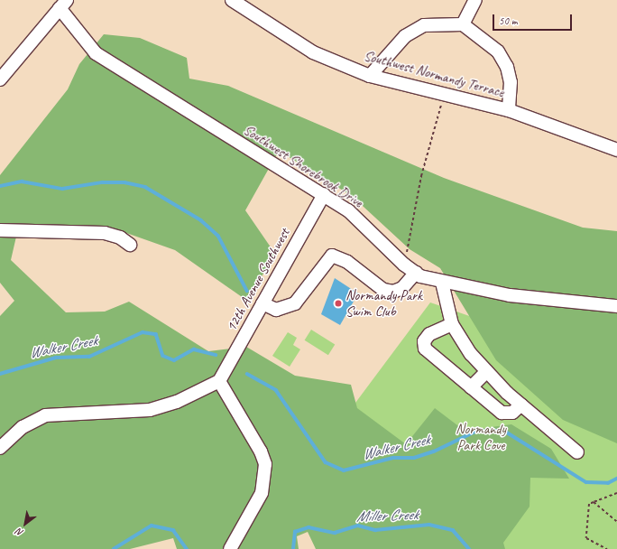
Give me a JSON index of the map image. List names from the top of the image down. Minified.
{"streets":{"street":["Southwest Normandy Terrace","Southwest Shorebrook Drive","12th Avenue Southwest"]},"crossings":[["Southwest Shorebrook Drive","12th Avenue Southwest"]],"water":["Walker Creek","Miller Creek"],"parks":["Normandy Park Cove"],"places":["Normandy Park Swim Club"],"scale_bar":"50 m","north":"bottom left"}
